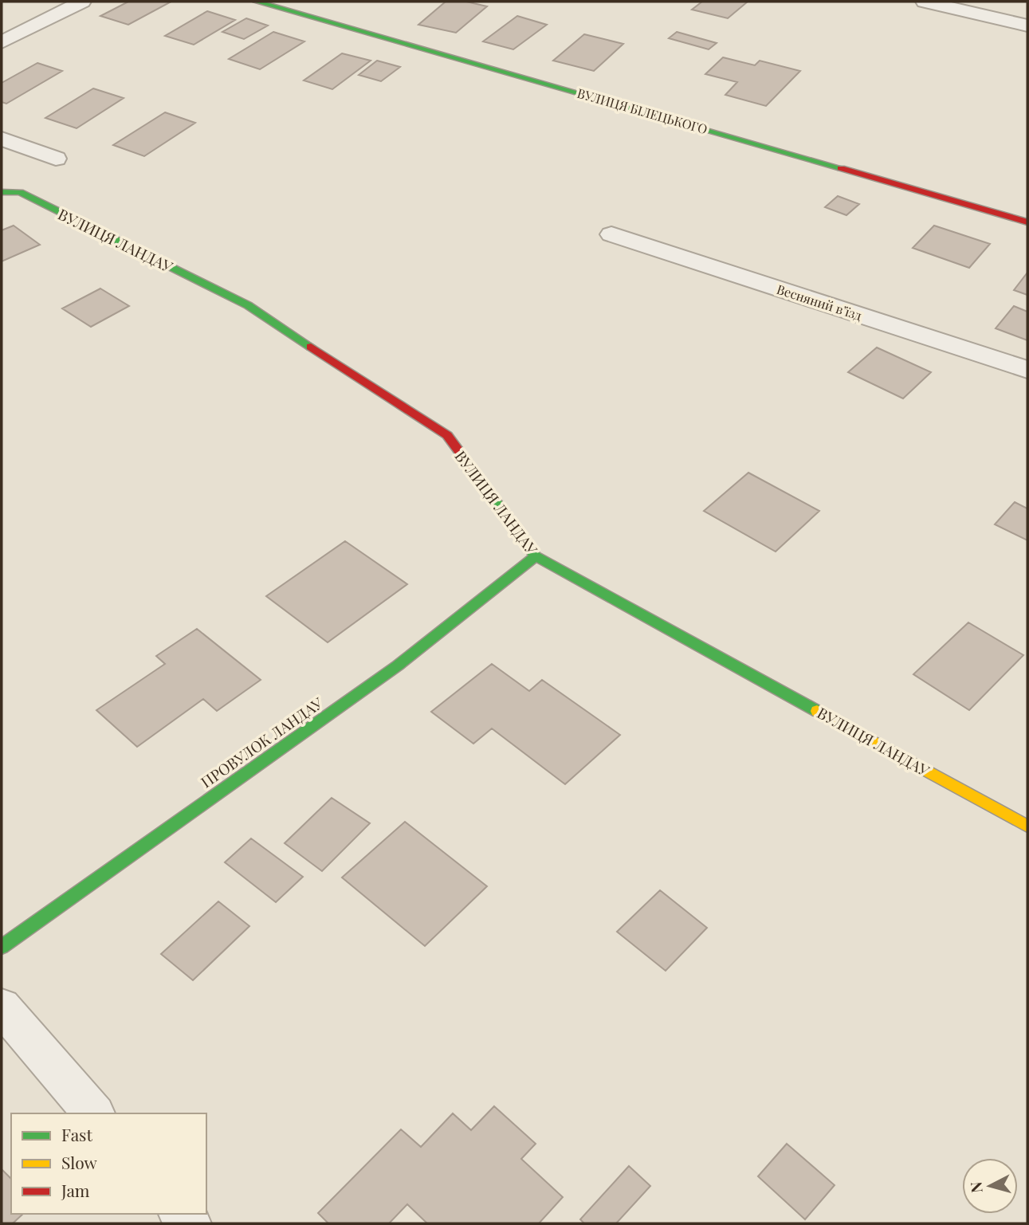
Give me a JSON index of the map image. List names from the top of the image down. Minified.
{"streets":{"street":["ВУЛИЦЯ БІЛЕЦЬКОГО","ВУЛИЦЯ ЛАНДАУ","Весняний вʼїзд","ПРОВУЛОК ЛАНДАУ"]},"crossings":[["ВУЛИЦЯ ЛАНДАУ","ПРОВУЛОК ЛАНДАУ"]],"legend":["Fast","Slow","Jam"],"north":"left"}
